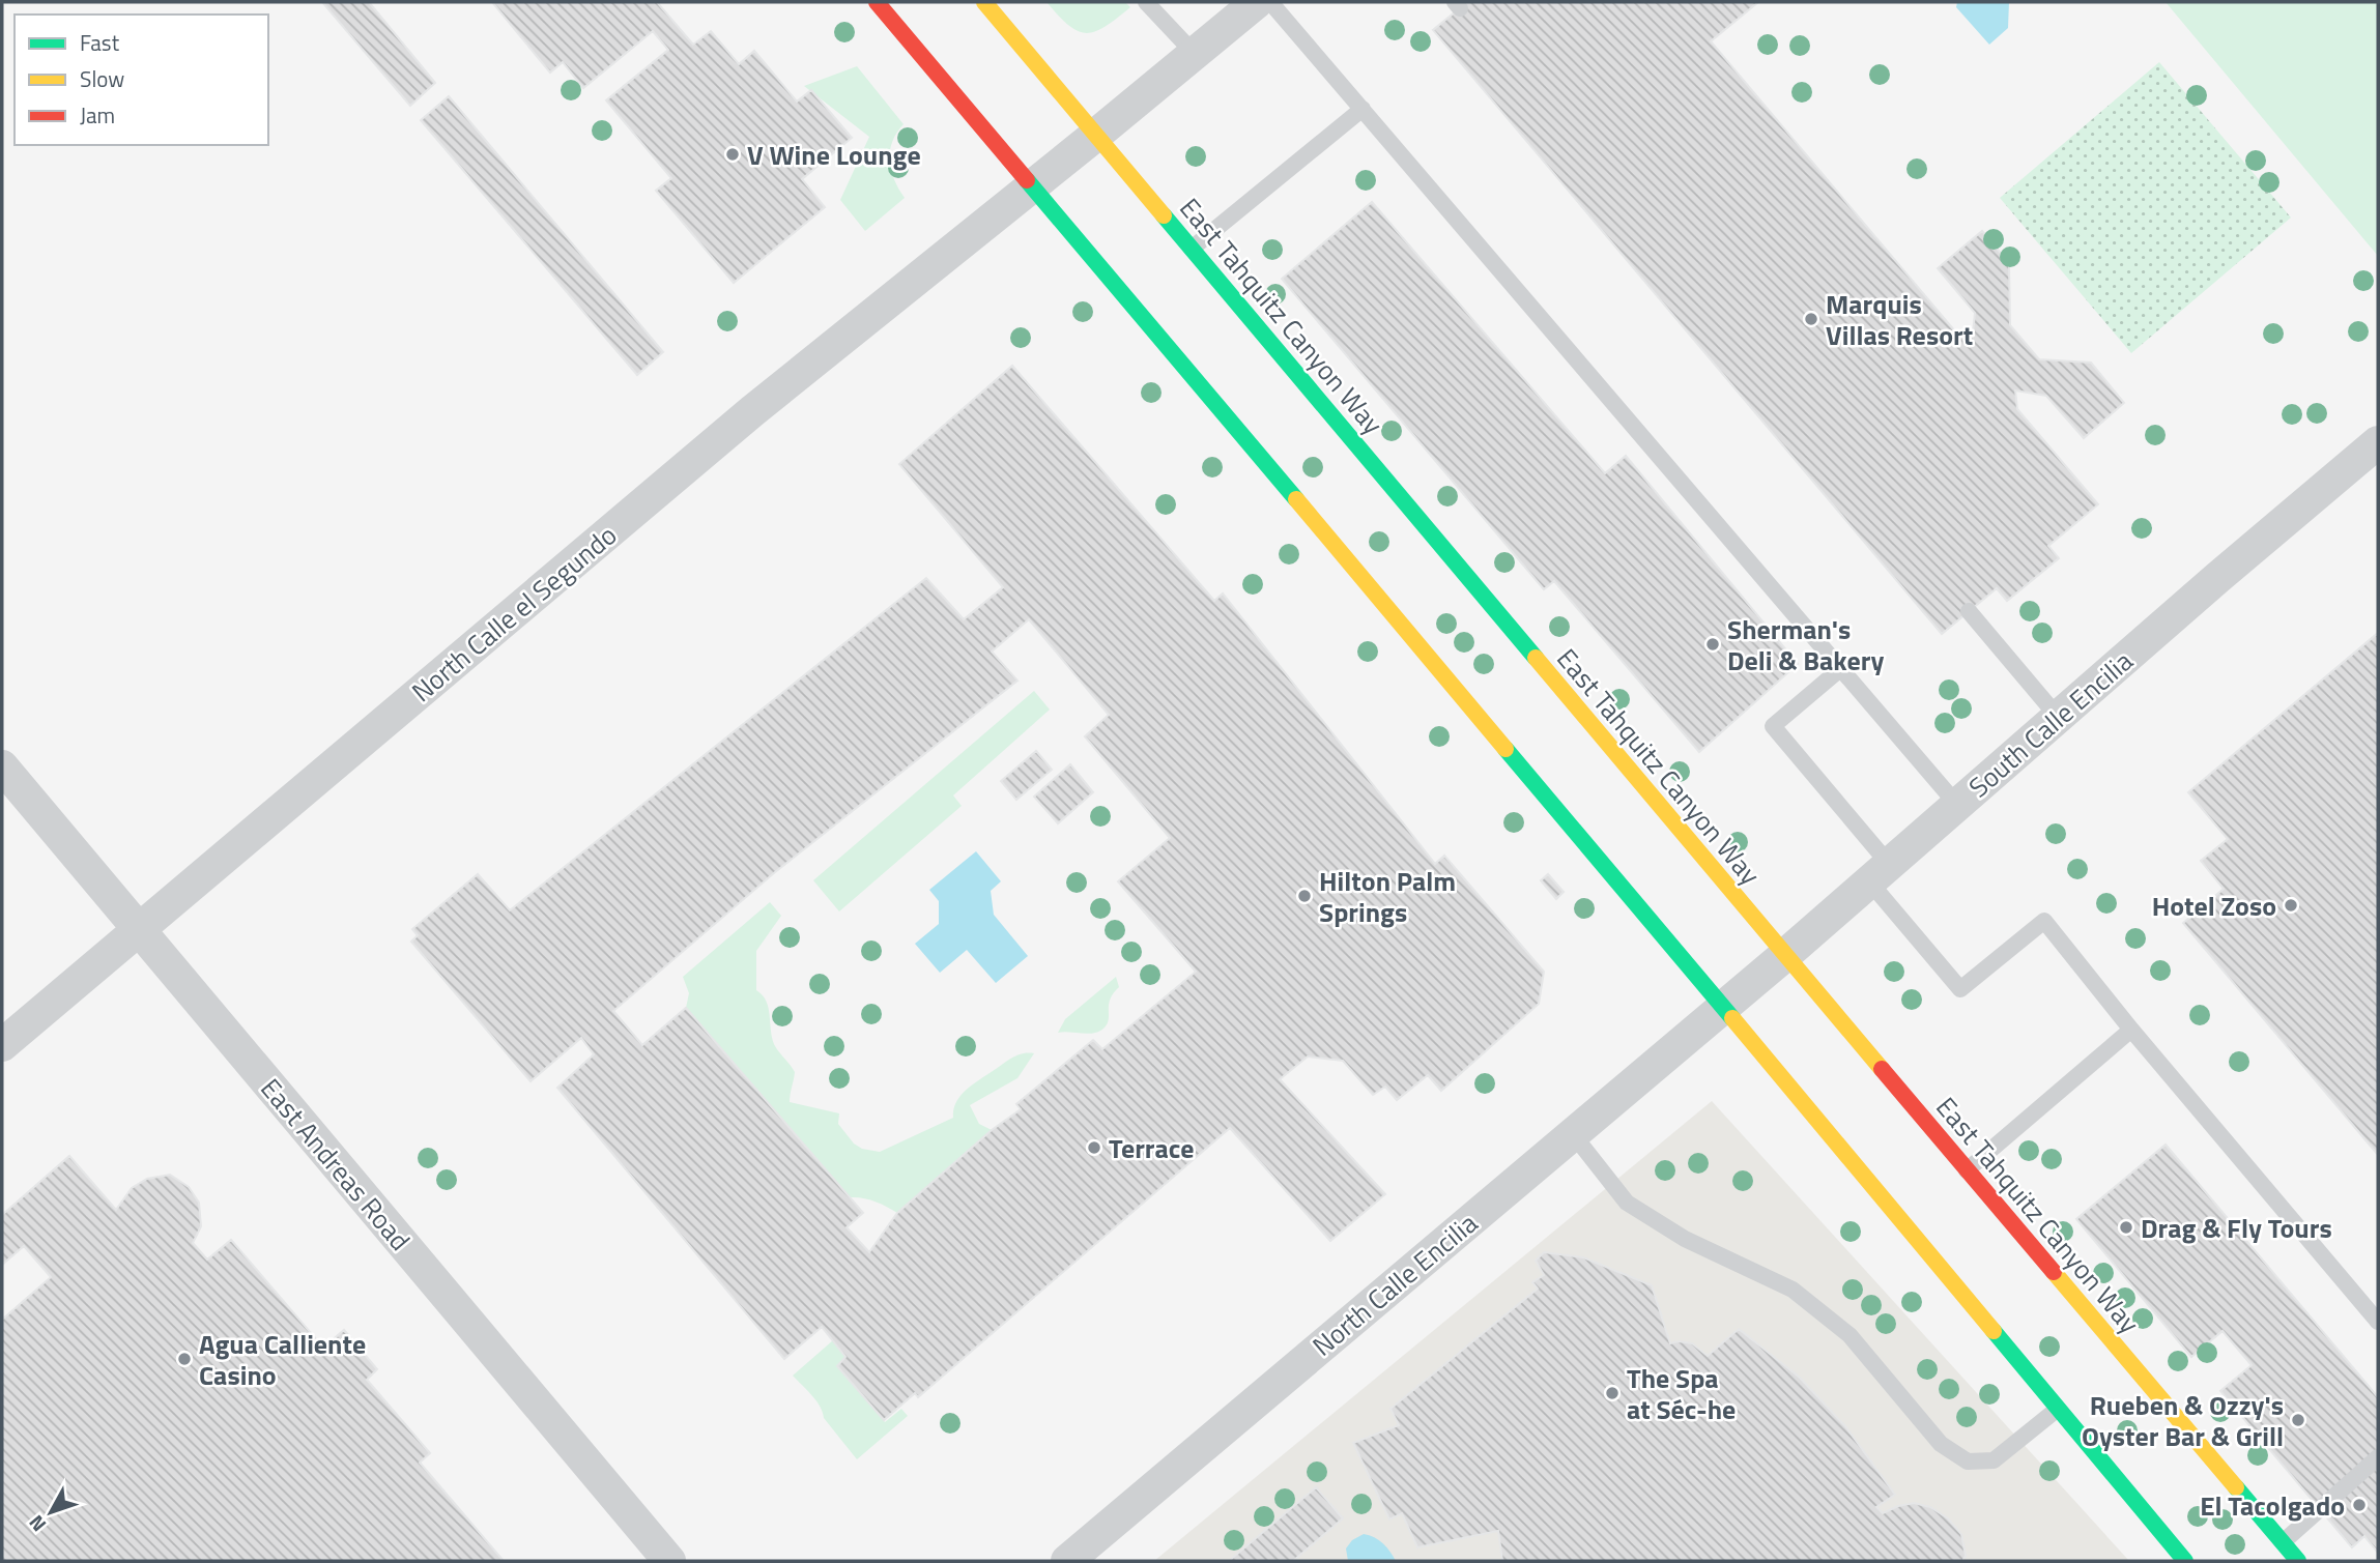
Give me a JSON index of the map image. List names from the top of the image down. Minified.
{"streets":{"main road":["East Tahquitz Canyon Way"],"street":["North Calle el Segundo","South Calle Encilia","East Andreas Road","North Calle Encilia"]},"crossings":[["East Tahquitz Canyon Way","North Calle el Segundo"],["East Tahquitz Canyon Way","South Calle Encilia"],["North Calle el Segundo","East Andreas Road"],["South Calle Encilia","North Calle Encilia"]],"places":["V Wine Lounge","Marquis Villas Resort","Sherman's Deli & Bakery","Hilton Palm Springs","Hotel Zoso","Terrace","Drag & Fly Tours","Agua Calliente Casino","The Spa at Séc-he","Rueben & Ozzy's Oyster Bar & Grill","El Tacolgado"],"legend":["Fast","Slow","Jam"],"north":"bottom left"}
